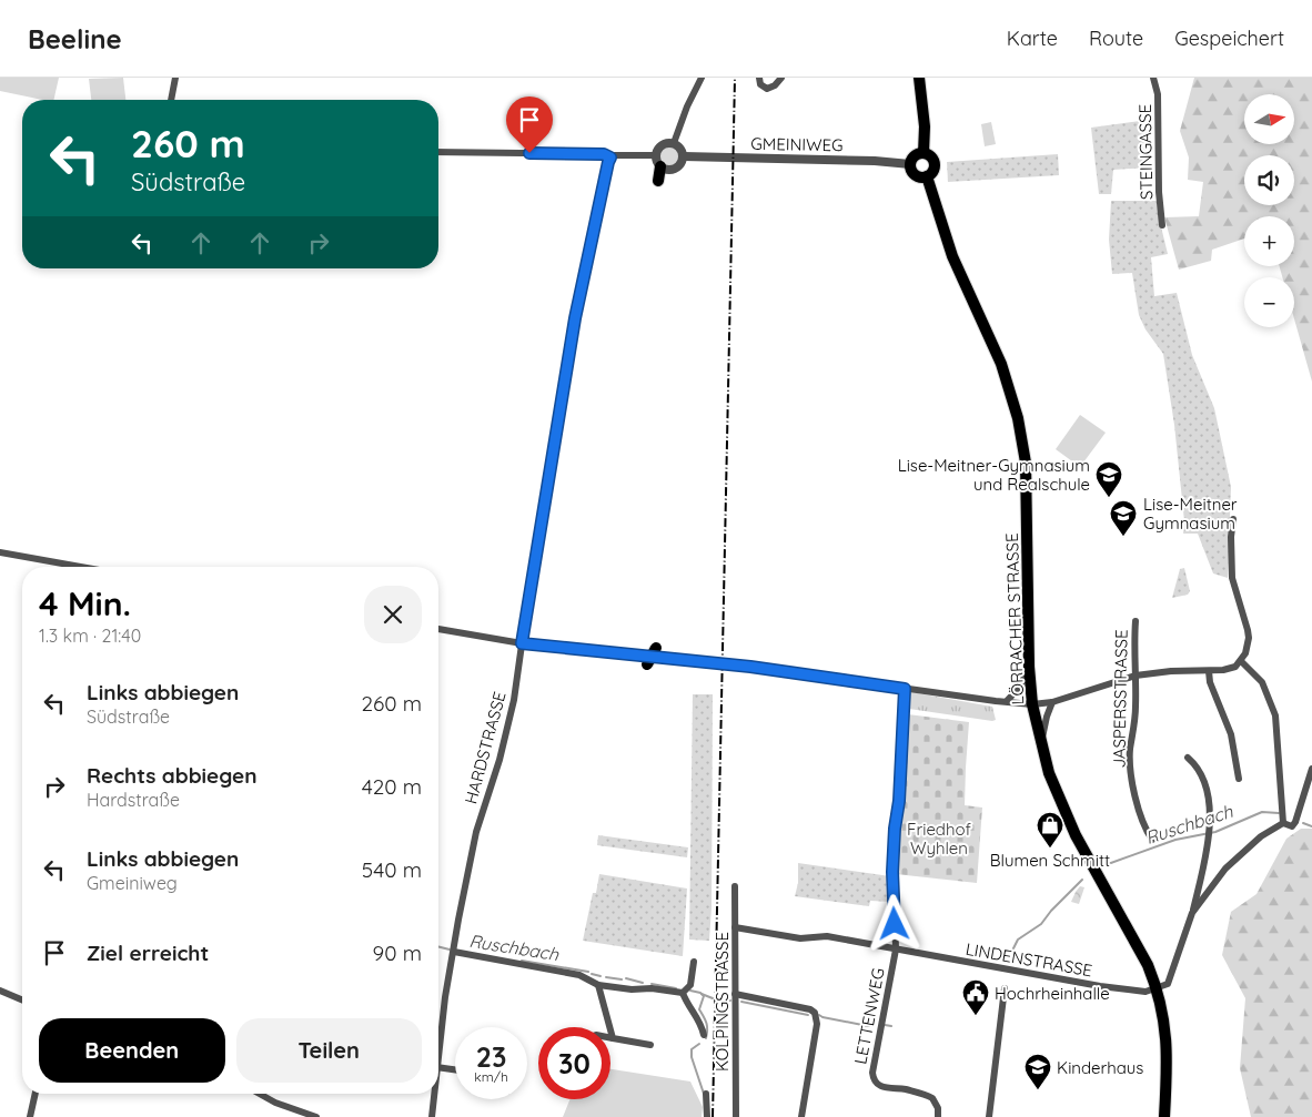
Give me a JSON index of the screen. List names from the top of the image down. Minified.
{"streets":{"main road":["LÖRRACHER STRASSE"],"street":["GMEINIWEG","STEINGASSE","JASPERSSTRASSE","HARDSTRASSE","LINDENSTRASSE","KOLPINGSTRASSE","LETTENWEG"]},"crossings":[["GMEINIWEG","LÖRRACHER STRASSE"],["LÖRRACHER STRASSE","LINDENSTRASSE"],["LINDENSTRASSE","KOLPINGSTRASSE"],["LINDENSTRASSE","LETTENWEG"]],"water":["Ruschbach"],"parks":["Friedhof Wyhlen"],"places":{"school or university":["Lise-Meitner-Gymnasium und Realschule","Lise-Meitner Gymnasium","Kinderhaus"],"shop":["Blumen Schmitt"],"public building":["Hochrheinhalle"]},"north":"right","page":{"header":"Beeline","nav":["Karte","Route","Gespeichert"],"map_buttons":["+","−"],"turn":["260 m","Südstraße"],"heading":["4 Min.","1.3 km · 21:40"],"list":[{"name":"Links abbiegen","note":"Südstraße","value":"260 m"},{"name":"Rechts abbiegen","note":"Hardstraße","value":"420 m"},{"name":"Links abbiegen","note":"Gmeiniweg","value":"540 m"},{"name":"Ziel erreicht","value":"90 m"}],"buttons":["Beenden","Teilen"],"speed":"23 km/h","limit":"30"}}
